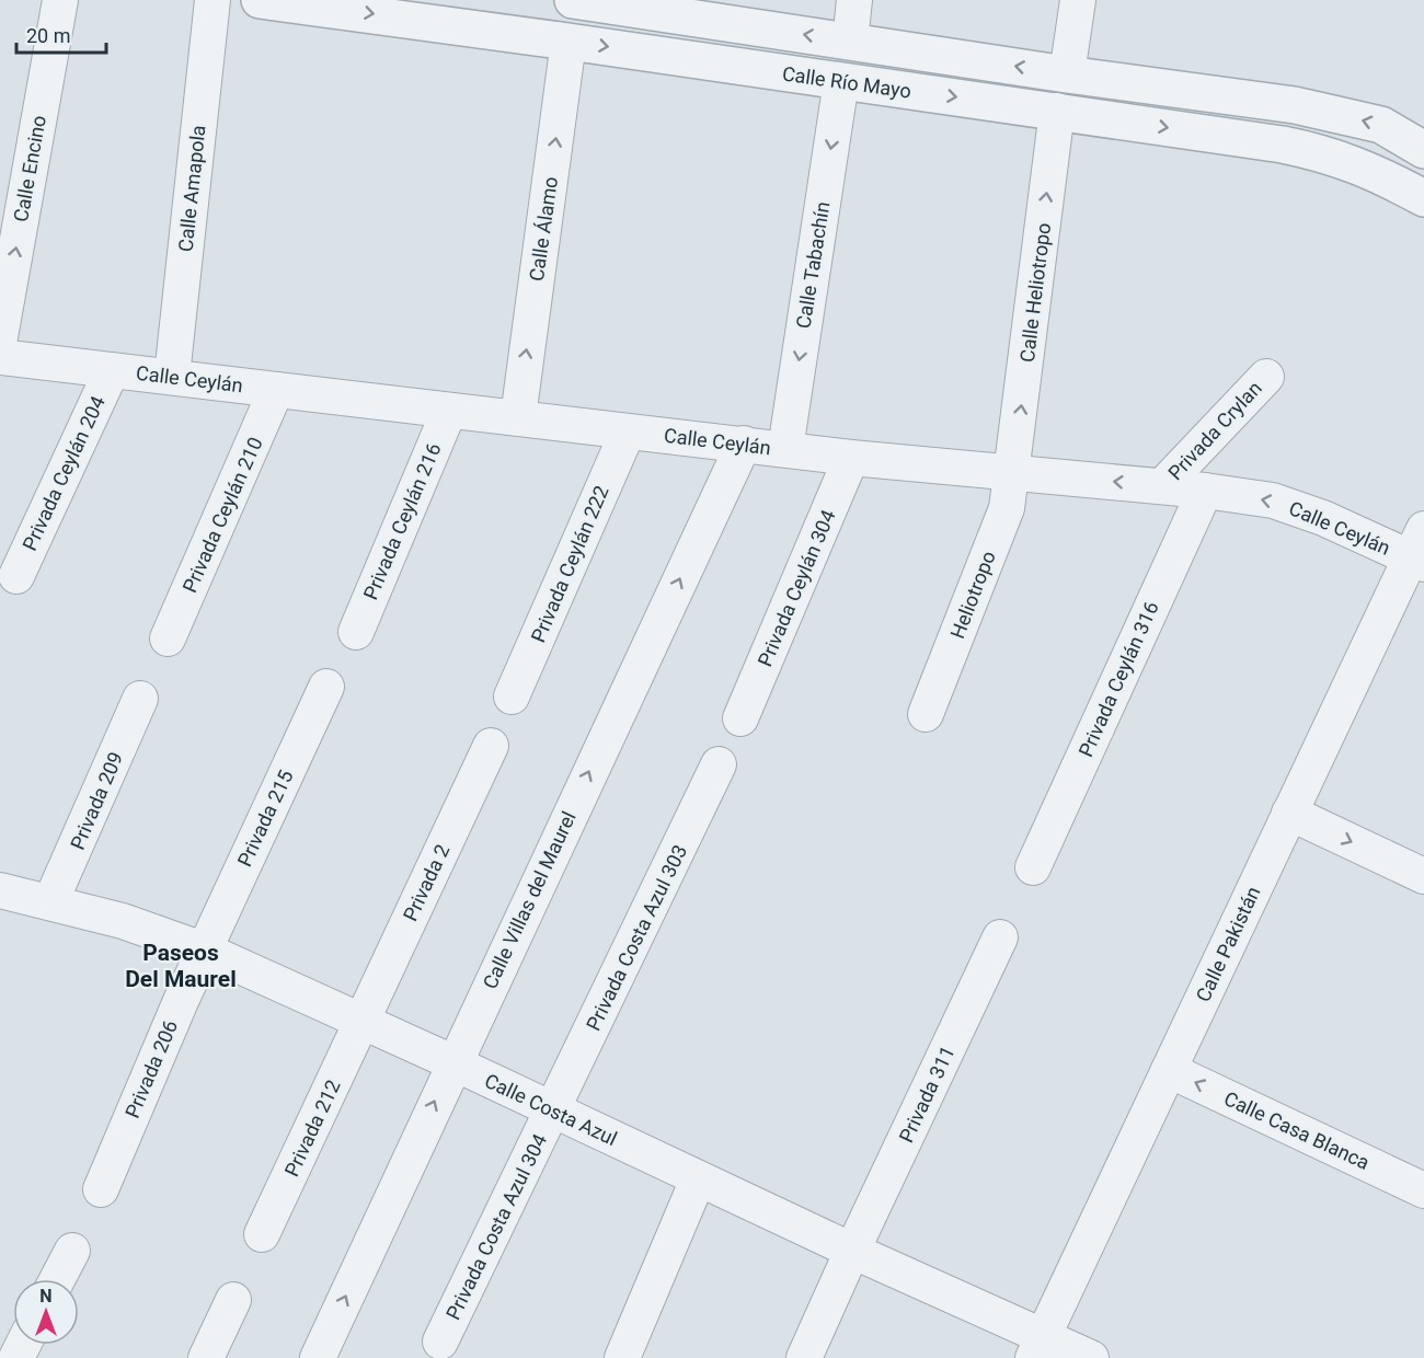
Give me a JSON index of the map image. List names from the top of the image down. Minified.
{"streets":{"street":["Calle Río Mayo","Calle Encino","Calle Amapola","Calle Álamo","Calle Tabachín","Calle Heliotropo","Calle Ceylán","Privada Crylan","Privada Ceylán 204","Privada Ceylán 210","Privada Ceylán 216","Privada Ceylán 222","Privada Ceylán 304","Heliotropo","Privada Ceylán 316","Privada 209","Privada 215","Privada 2","Calle Villas del Maurel","Privada Costa Azul 303","Calle Pakistán","Privada 206","Privada 311","Calle Costa Azul","Privada 212","Calle Casa Blanca","Privada Costa Azul 304"]},"crossings":[["Calle Río Mayo","Calle Álamo"],["Calle Río Mayo","Calle Tabachín"],["Calle Río Mayo","Calle Heliotropo"],["Calle Amapola","Calle Ceylán"],["Calle Álamo","Calle Ceylán"],["Calle Tabachín","Calle Ceylán"],["Calle Heliotropo","Calle Ceylán"],["Calle Heliotropo","Heliotropo"],["Calle Ceylán","Privada Crylan"],["Calle Ceylán","Privada Ceylán 204"],["Calle Ceylán","Privada Ceylán 210"],["Calle Ceylán","Privada Ceylán 216"],["Calle Ceylán","Privada Ceylán 222"],["Calle Ceylán","Privada Ceylán 304"],["Calle Ceylán","Heliotropo"],["Calle Ceylán","Privada Ceylán 316"],["Calle Ceylán","Calle Villas del Maurel"],["Calle Ceylán","Calle Pakistán"],["Privada 209","Calle Costa Azul"],["Privada 215","Privada 206"],["Privada 215","Calle Costa Azul"],["Privada 2","Calle Costa Azul"],["Privada 2","Privada 212"],["Calle Villas del Maurel","Calle Costa Azul"],["Privada Costa Azul 303","Calle Costa Azul"],["Privada Costa Azul 303","Privada Costa Azul 304"],["Calle Pakistán","Calle Costa Azul"],["Calle Pakistán","Calle Casa Blanca"],["Privada 206","Calle Costa Azul"],["Privada 311","Calle Costa Azul"],["Calle Costa Azul","Privada 212"],["Calle Costa Azul","Privada Costa Azul 304"]],"one_way":["Calle Encino","Calle Álamo","Calle Tabachín","Calle Heliotropo","Calle Villas del Maurel"],"districts":["Paseos Del Maurel"],"scale_bar":"20 m","north":"top"}
